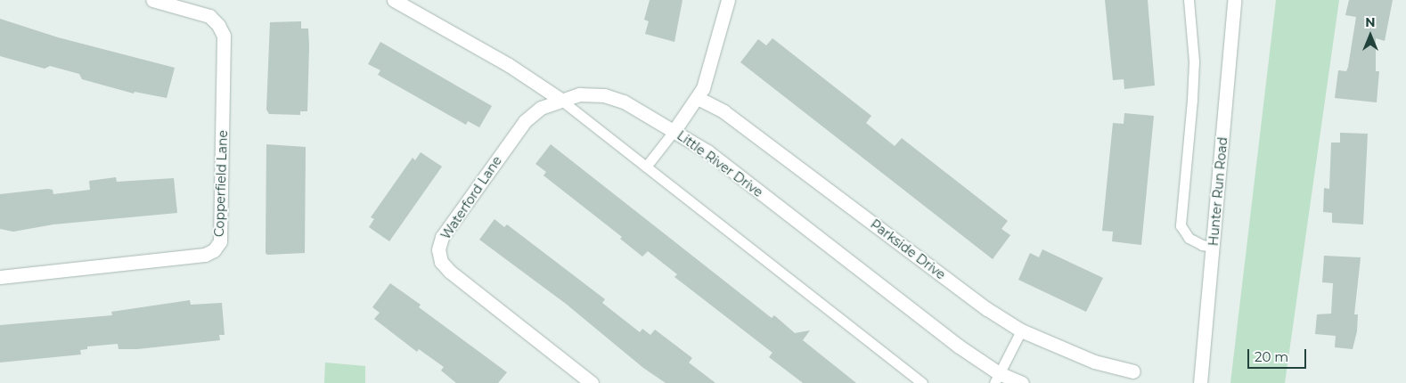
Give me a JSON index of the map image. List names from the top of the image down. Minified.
{"streets":{"street":["Little River Drive","Copperfield Lane","Hunter Run Road","Waterford Lane","Parkside Drive"]},"crossings":[["Little River Drive","Waterford Lane"]],"scale_bar":"20 m","north":"top"}
